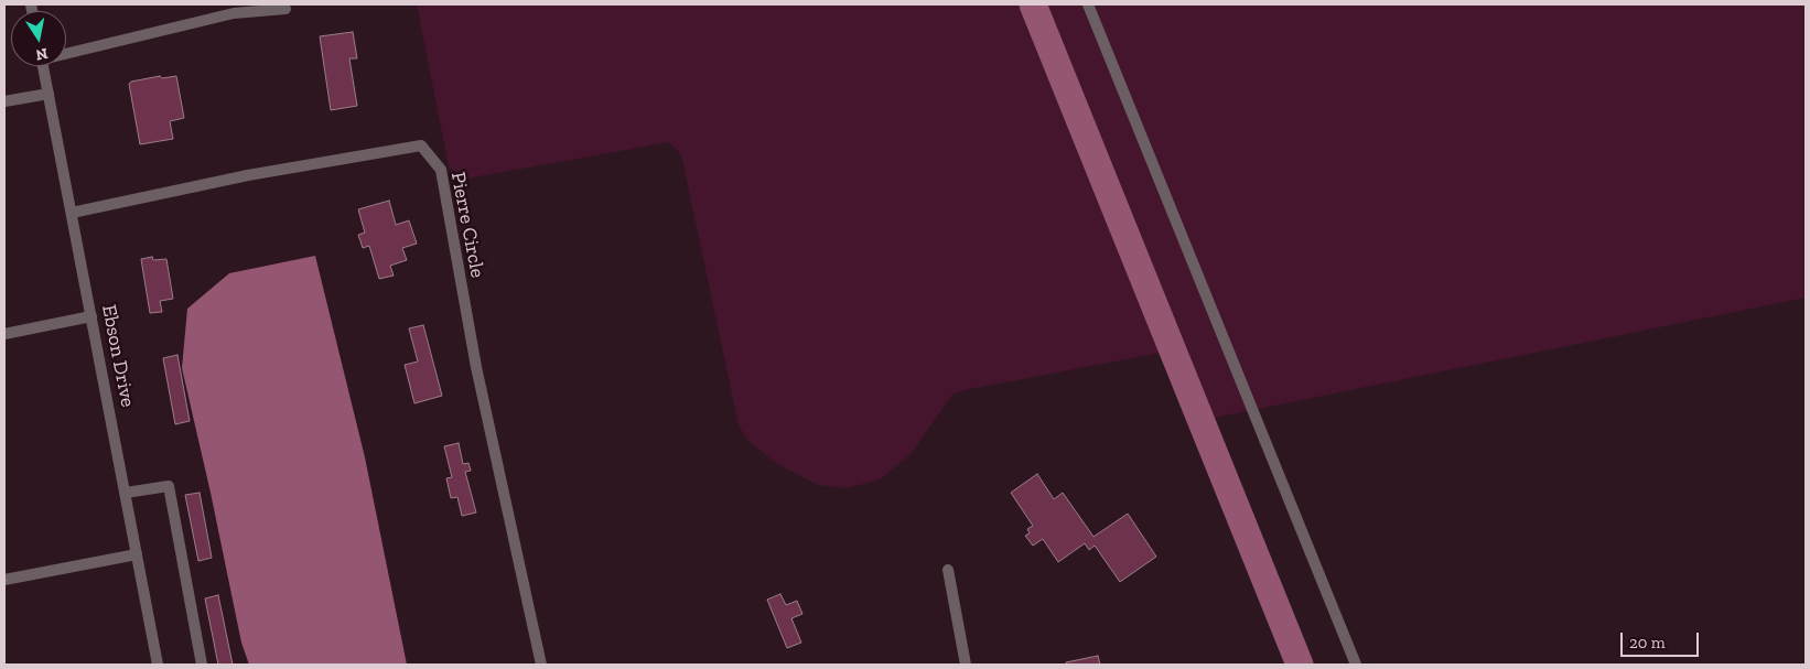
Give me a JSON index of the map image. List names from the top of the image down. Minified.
{"streets":{"street":["Pierre Circle","Ebson Drive"]},"crossings":[["Pierre Circle","Ebson Drive"]],"scale_bar":"20 m","north":"bottom"}
